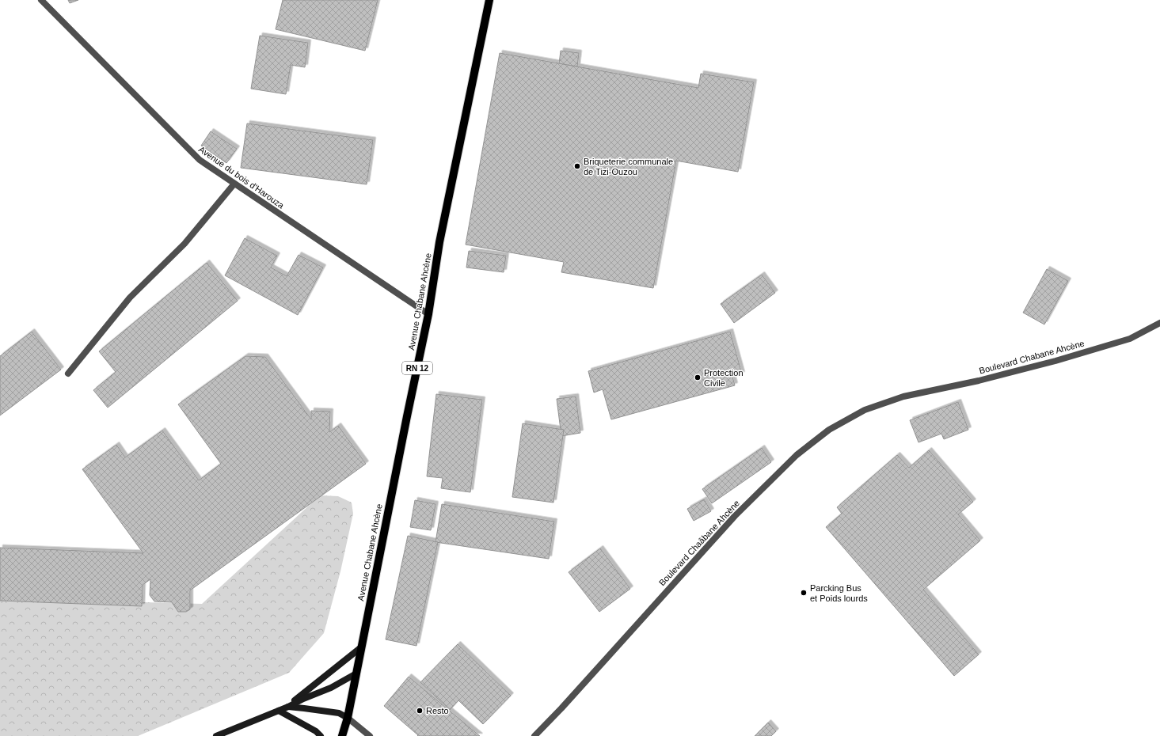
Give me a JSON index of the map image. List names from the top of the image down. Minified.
{"streets":{"main road":["Avenue Chabane Ahcène","RN 12"],"street":["Avenue du bois d'Harouza","Boulevard Chabane Ahcène","Boulevard Chaâbane Ahcène"]},"crossings":[["Avenue du bois d'Harouza","Avenue Chabane Ahcène"],["Boulevard Chabane Ahcène","Boulevard Chaâbane Ahcène"]],"places":["Briqueterie communale de Tizi-Ouzou","Protection Civile","Parcking Bus et Poids lourds","Resto"]}
